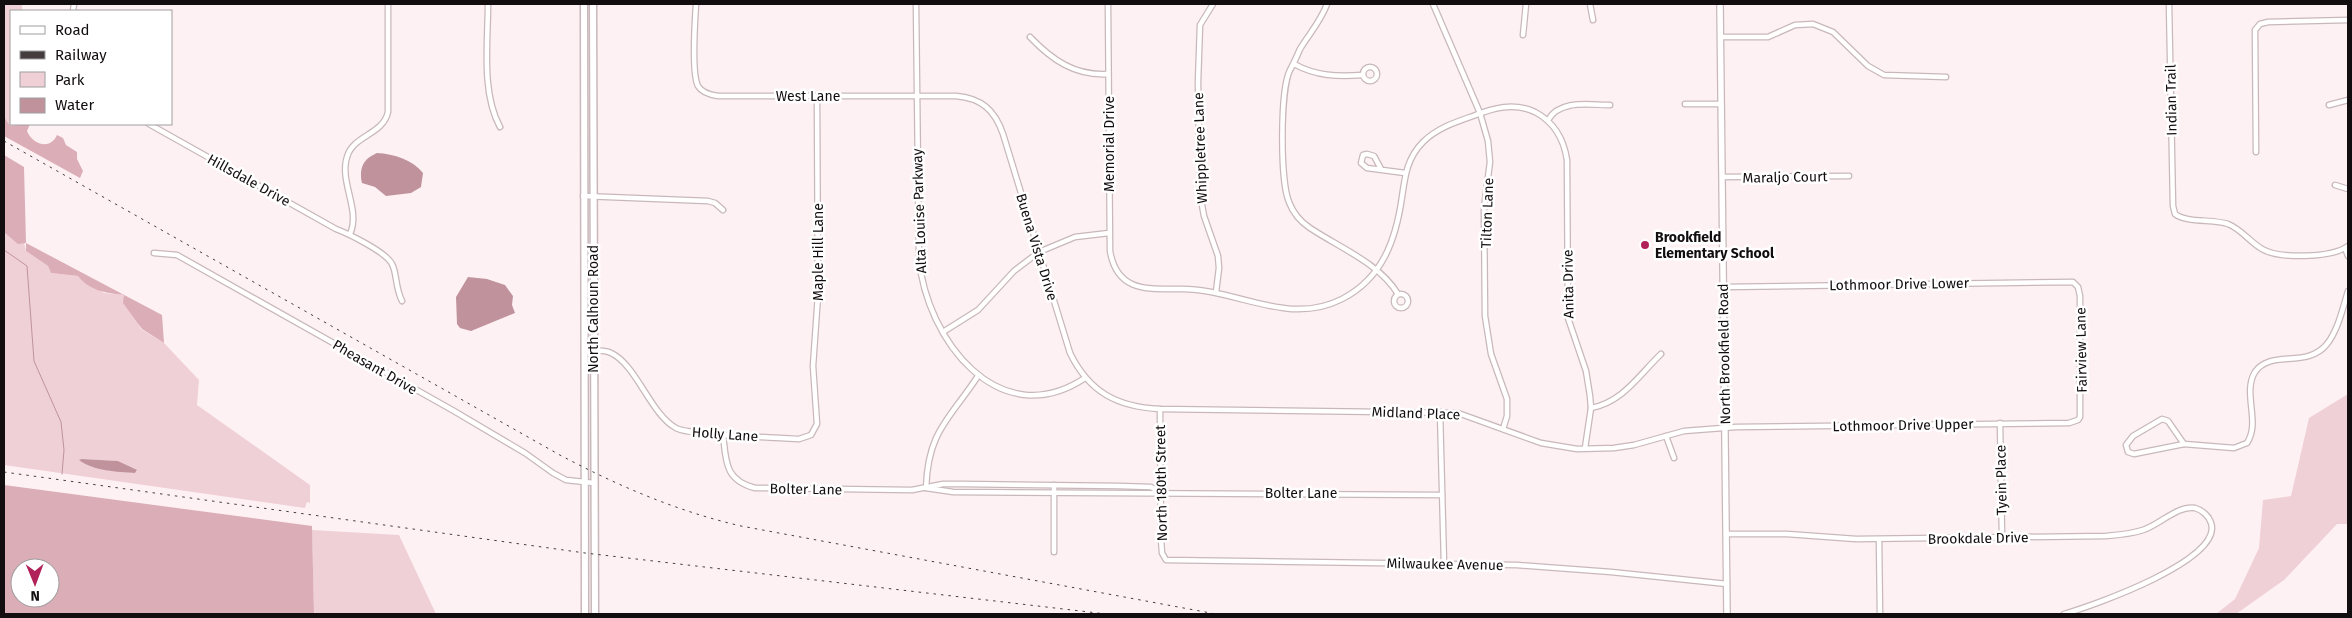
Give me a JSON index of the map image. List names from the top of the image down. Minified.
{"streets":{"main road":["North Calhoun Road"],"street":["West Lane","Indian Trail","Memorial Drive","Whippletree Lane","Maraljo Court","Hillsdale Drive","Alta Louise Parkway","Tilton Lane","Buena Vista Drive","Maple Hill Lane","Anita Drive","Lothmoor Drive Lower","Fairview Lane","North Brookfield Road","Pheasant Drive","Midland Place","Lothmoor Drive Upper","Holly Lane","Tyein Place","North 180th Street","Bolter Lane","Brookdale Drive","Milwaukee Avenue"]},"crossings":[["West Lane","Alta Louise Parkway"],["West Lane","Buena Vista Drive"],["West Lane","Maple Hill Lane"],["Memorial Drive","Whippletree Lane"],["Maraljo Court","North Brookfield Road"],["Alta Louise Parkway","Buena Vista Drive"],["Tilton Lane","Midland Place"],["Buena Vista Drive","Midland Place"],["Buena Vista Drive","North 180th Street"],["Maple Hill Lane","Holly Lane"],["Anita Drive","Midland Place"],["Lothmoor Drive Lower","Fairview Lane"],["Lothmoor Drive Lower","North Brookfield Road"],["North Calhoun Road","Pheasant Drive"],["North Calhoun Road","Holly Lane"],["Fairview Lane","Lothmoor Drive Upper"],["North Brookfield Road","Midland Place"],["North Brookfield Road","Lothmoor Drive Upper"],["North Brookfield Road","Brookdale Drive"],["North Brookfield Road","Milwaukee Avenue"],["Midland Place","Lothmoor Drive Upper"],["Midland Place","North 180th Street"],["Lothmoor Drive Upper","Tyein Place"],["Holly Lane","Bolter Lane"],["Tyein Place","Brookdale Drive"],["North 180th Street","Bolter Lane"],["North 180th Street","Milwaukee Avenue"]],"places":["Brookfield Elementary School"],"legend":["Road","Railway","Park","Water"],"north":"bottom"}
